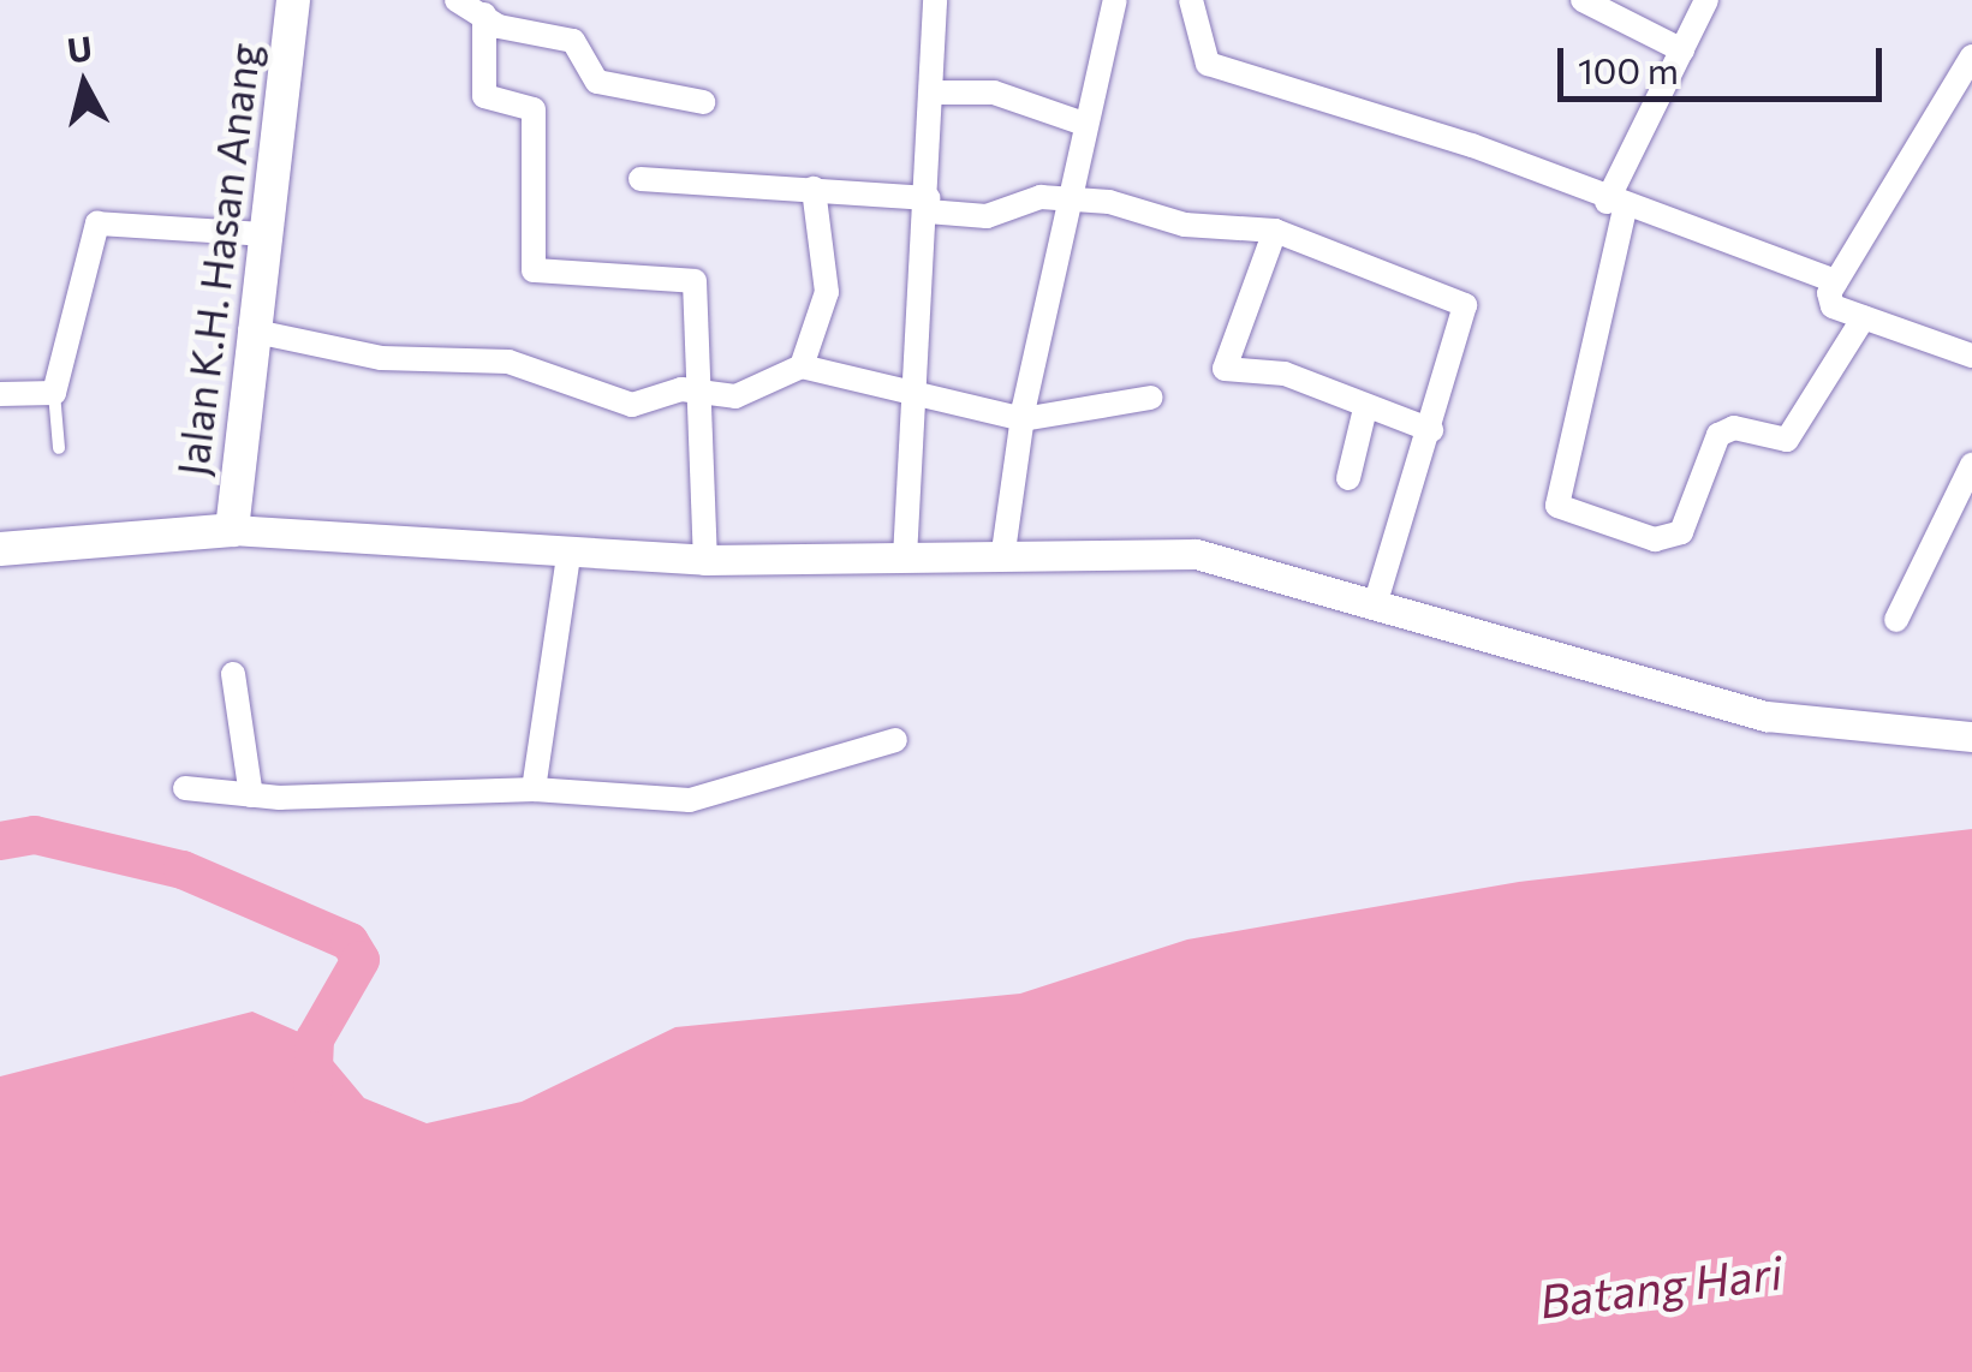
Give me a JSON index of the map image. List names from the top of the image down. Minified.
{"streets":{"main road":["Jalan K.H. Hasan Anang"]},"water":["Batang Hari"],"scale_bar":"100 m","north":"top"}
